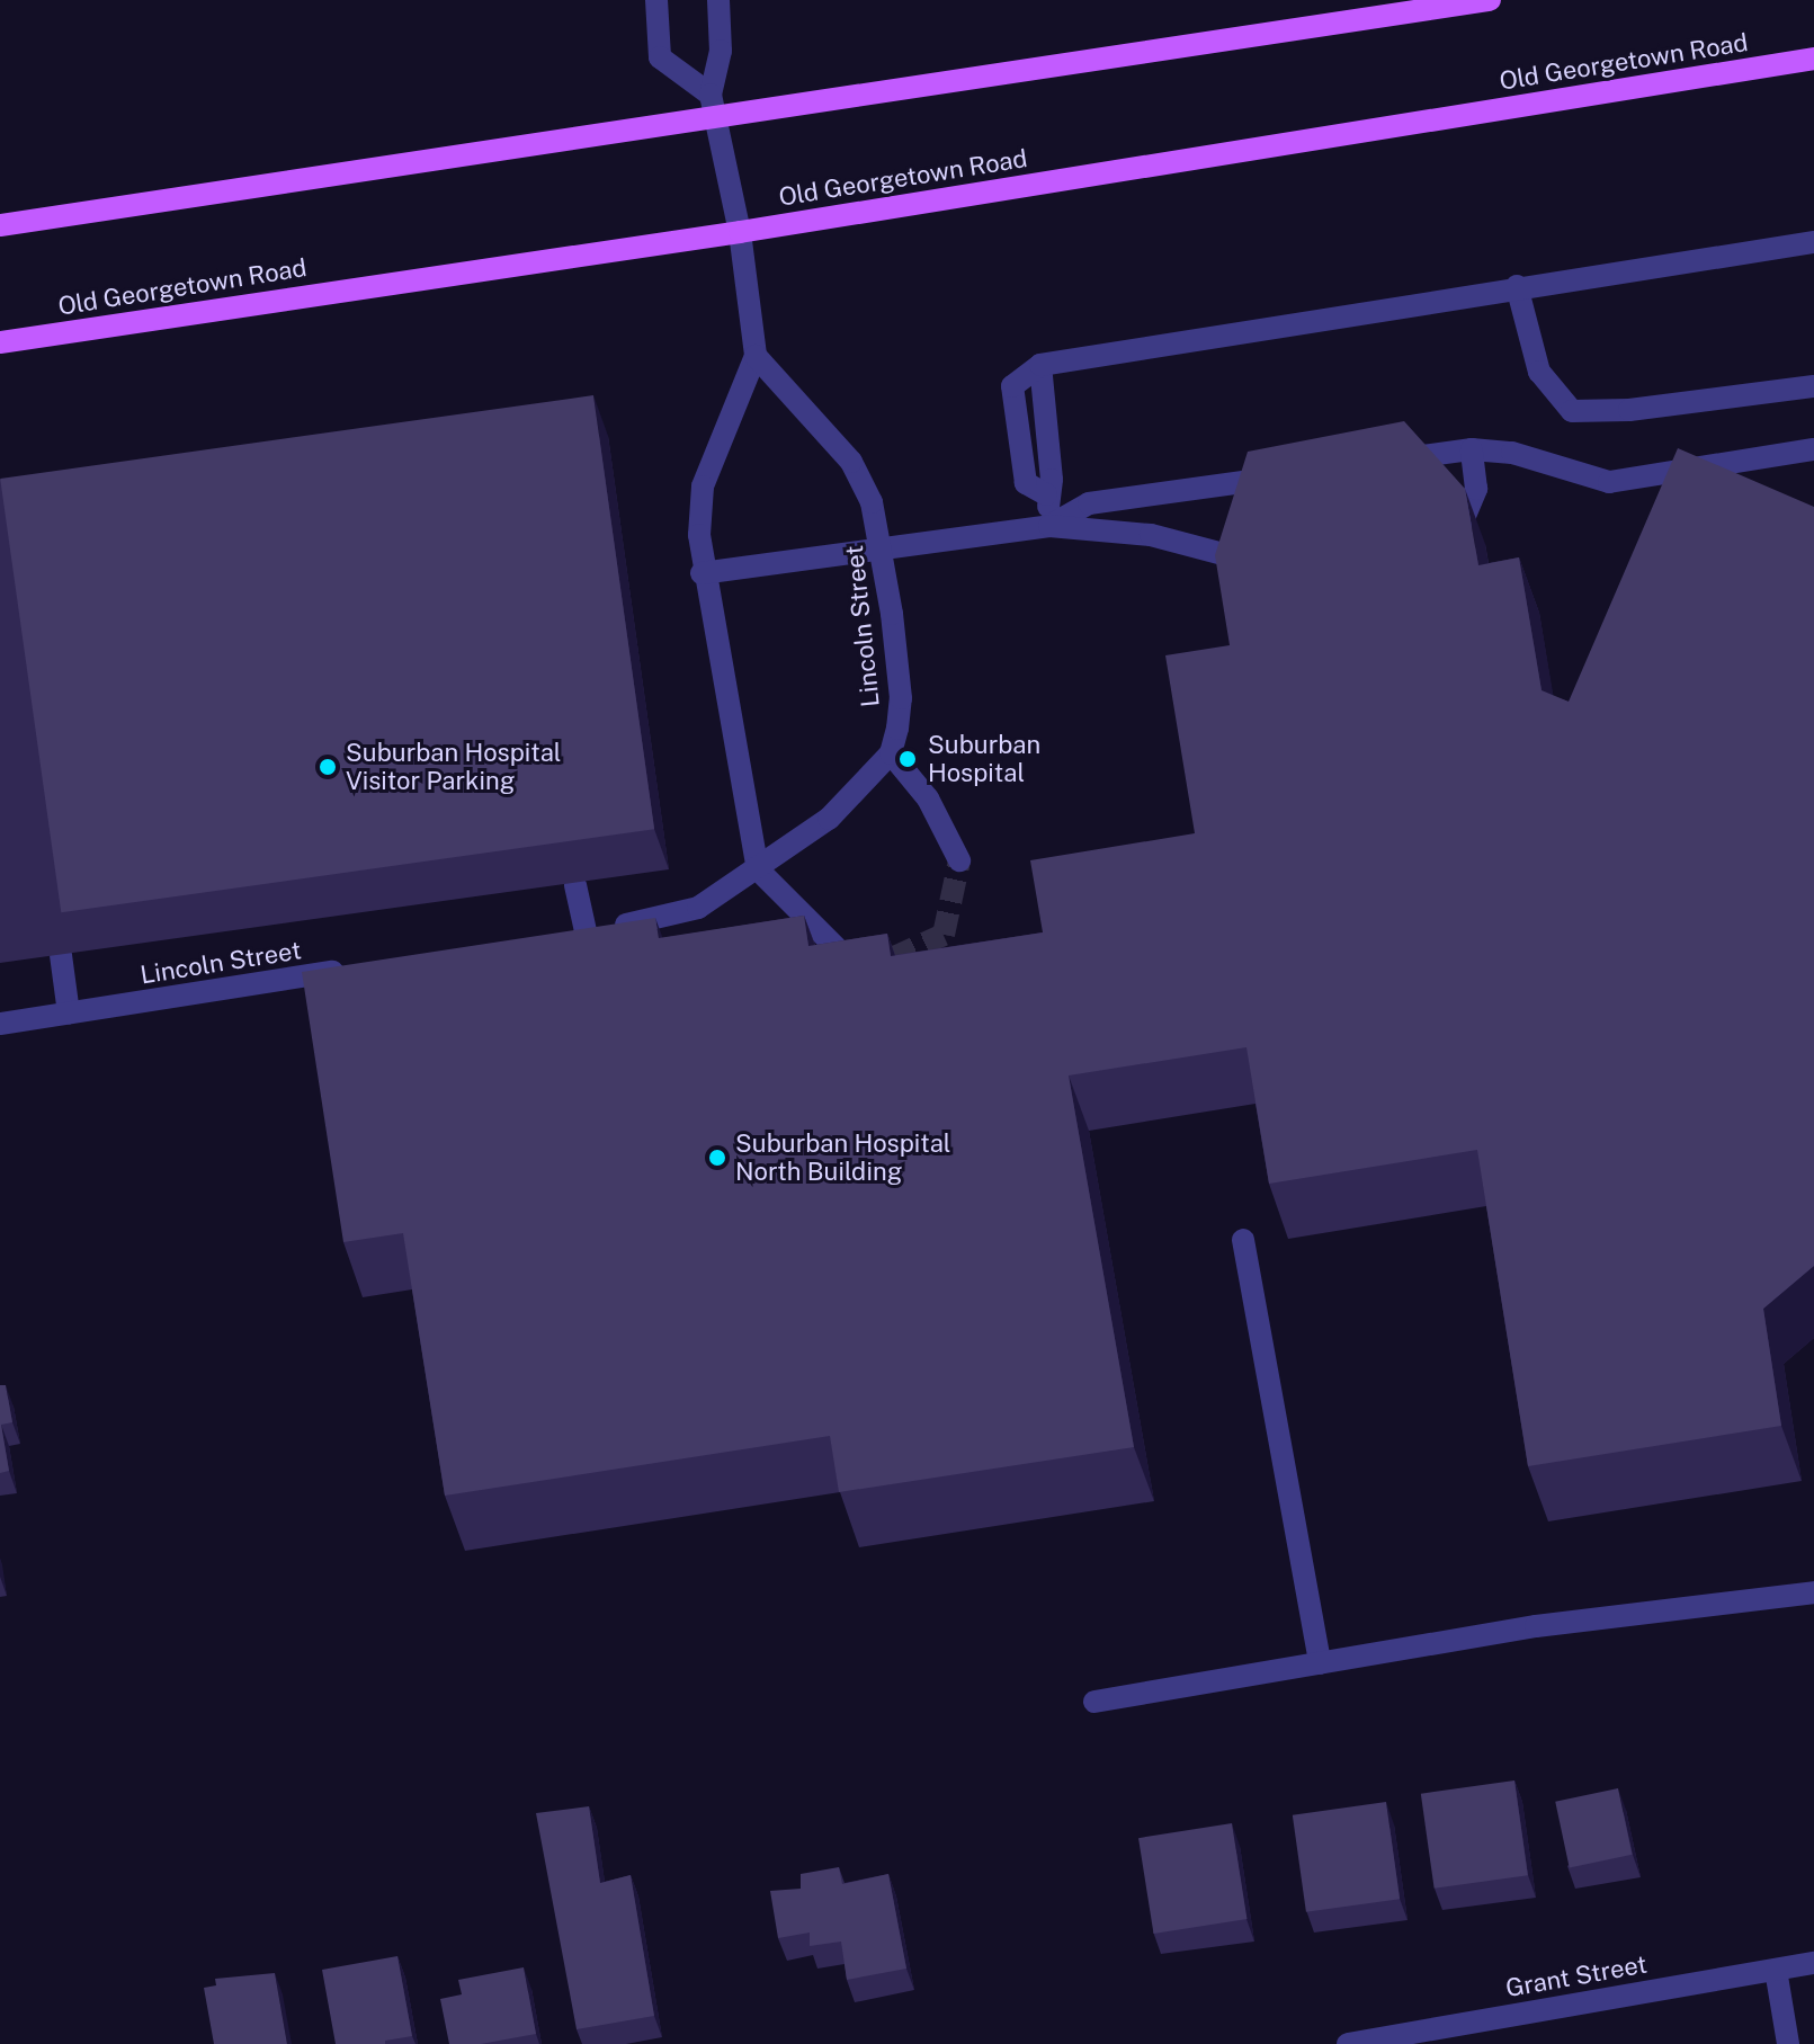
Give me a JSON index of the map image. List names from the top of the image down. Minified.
{"streets":{"main road":["Old Georgetown Road"],"street":["Lincoln Street","Grant Street"]},"places":["Suburban Hospital","Suburban Hospital Visitor Parking","Suburban Hospital North Building"]}
